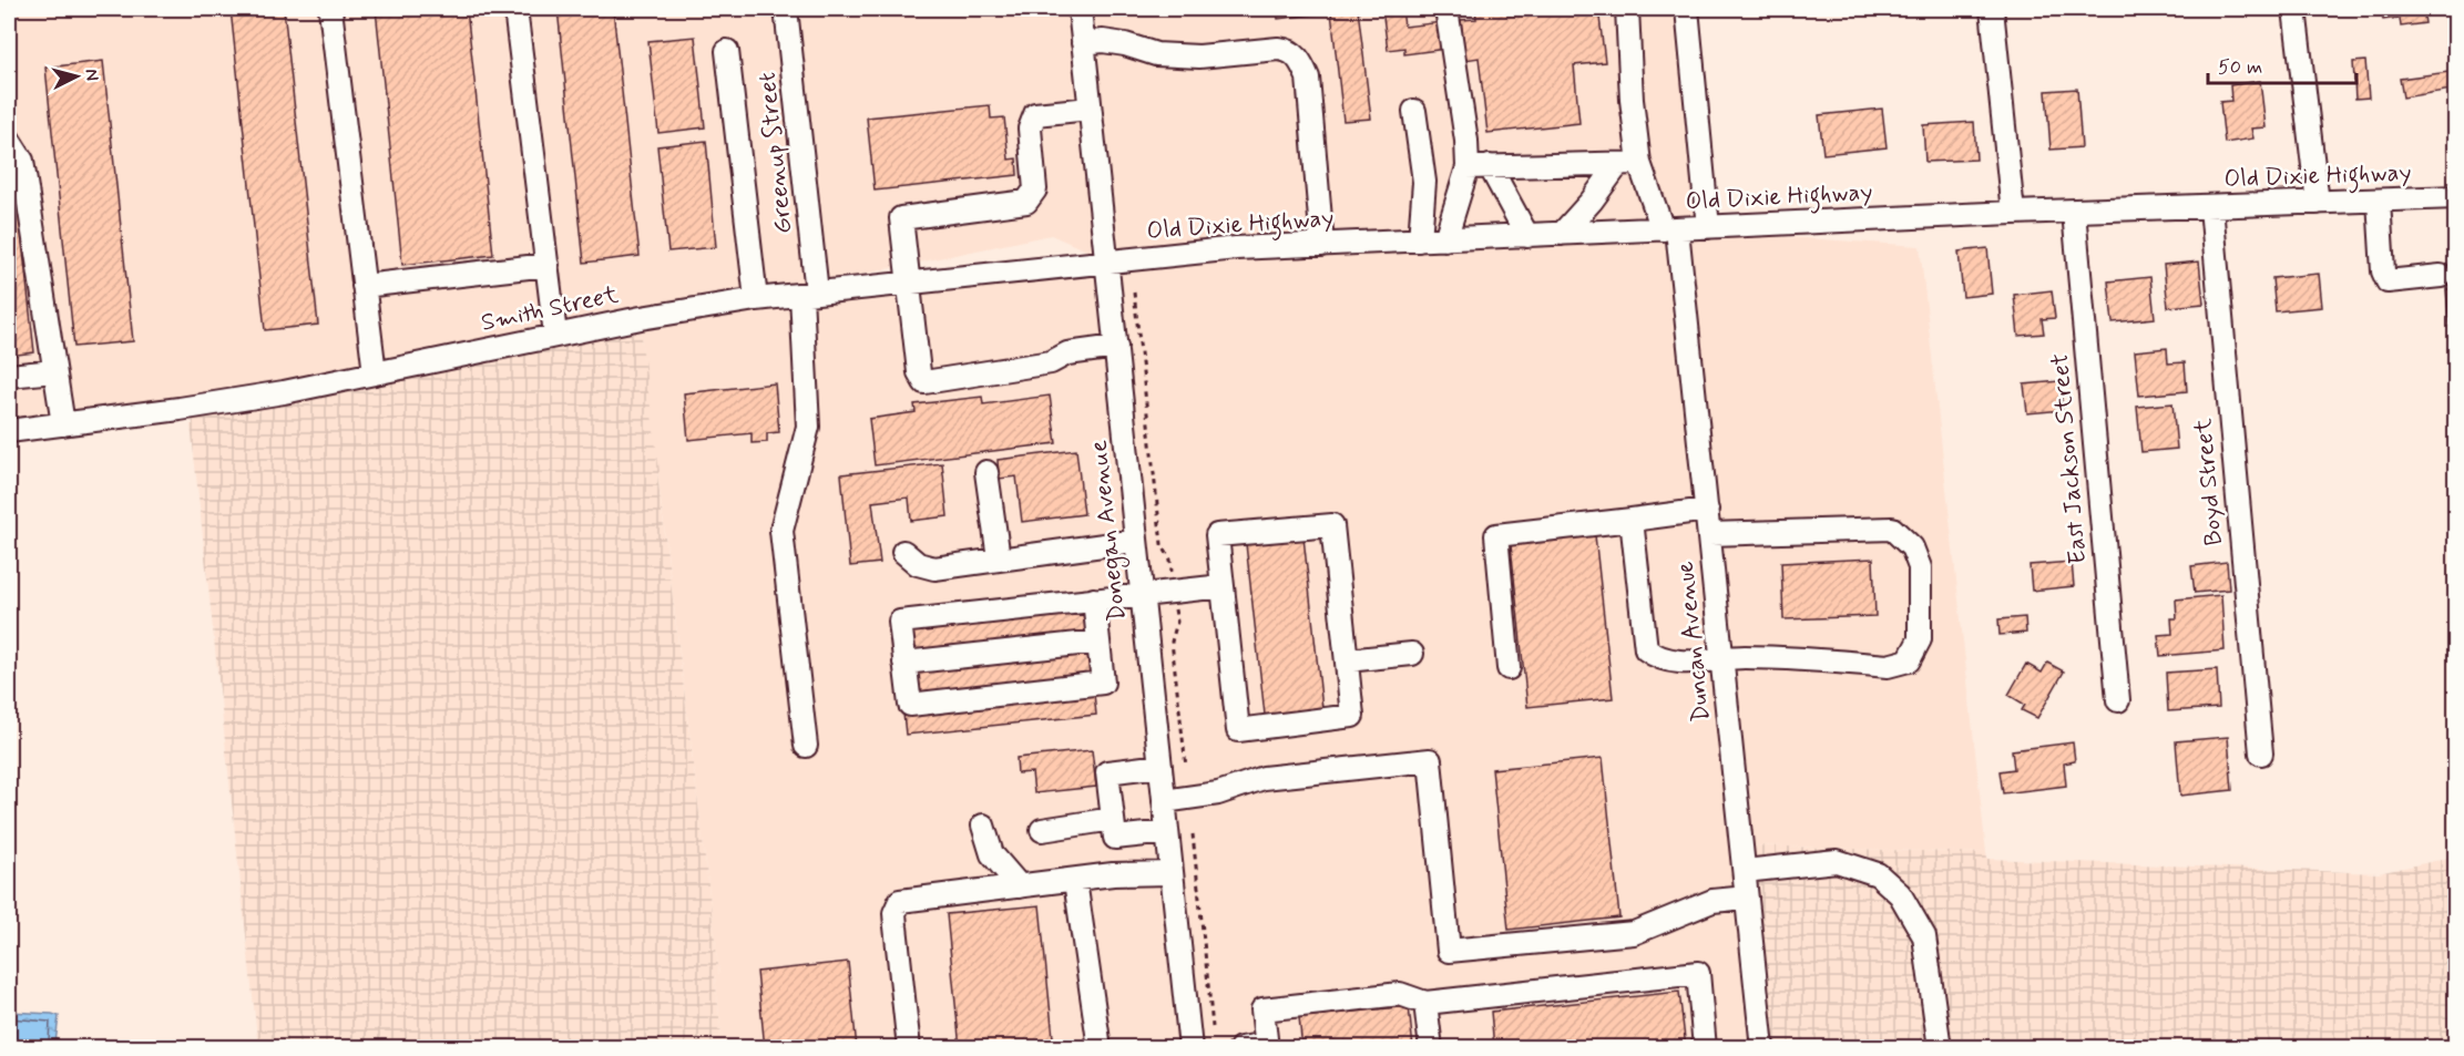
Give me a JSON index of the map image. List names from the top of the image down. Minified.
{"streets":{"street":["Greenup Street","Old Dixie Highway","Smith Street","East Jackson Street","Boyd Street","Donegan Avenue","Duncan Avenue"]},"crossings":[["Greenup Street","Smith Street"],["Old Dixie Highway","Smith Street"],["Old Dixie Highway","East Jackson Street"],["Old Dixie Highway","Boyd Street"],["Old Dixie Highway","Donegan Avenue"],["Old Dixie Highway","Duncan Avenue"],["Smith Street","Donegan Avenue"]],"scale_bar":"50 m","north":"right"}
